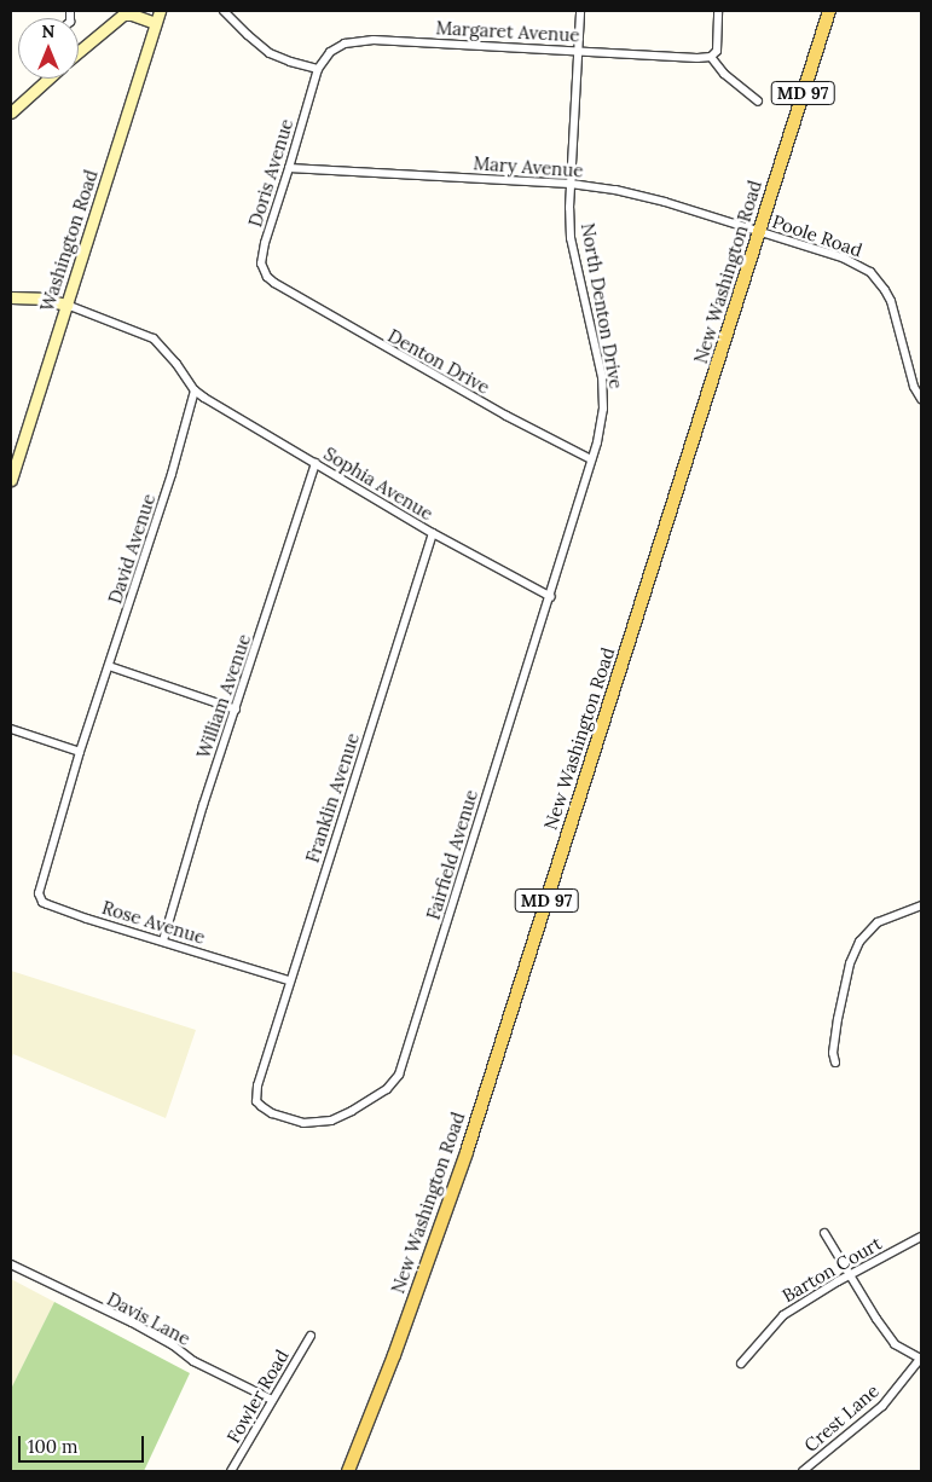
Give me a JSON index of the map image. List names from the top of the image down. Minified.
{"streets":{"main road":["MD 97","Washington Road","New Washington Road"],"street":["Margaret Avenue","Mary Avenue","Doris Avenue","Poole Road","North Denton Drive","Denton Drive","Sophia Avenue","David Avenue","William Avenue","Franklin Avenue","Fairfield Avenue","Rose Avenue","Barton Court","Davis Lane","Fowler Road","Crest Lane"]},"crossings":[["Margaret Avenue","Doris Avenue"],["Margaret Avenue","North Denton Drive"],["Mary Avenue","Doris Avenue"],["Mary Avenue","Poole Road"],["Mary Avenue","New Washington Road"],["Mary Avenue","North Denton Drive"],["Doris Avenue","Denton Drive"],["Poole Road","New Washington Road"],["North Denton Drive","Denton Drive"],["North Denton Drive","Fairfield Avenue"],["Denton Drive","Fairfield Avenue"],["Sophia Avenue","David Avenue"],["Sophia Avenue","William Avenue"],["Sophia Avenue","Franklin Avenue"],["Sophia Avenue","Fairfield Avenue"],["David Avenue","Rose Avenue"],["William Avenue","Rose Avenue"],["Franklin Avenue","Fairfield Avenue"],["Franklin Avenue","Rose Avenue"],["Davis Lane","Fowler Road"]],"scale_bar":"100 m","north":"top"}
